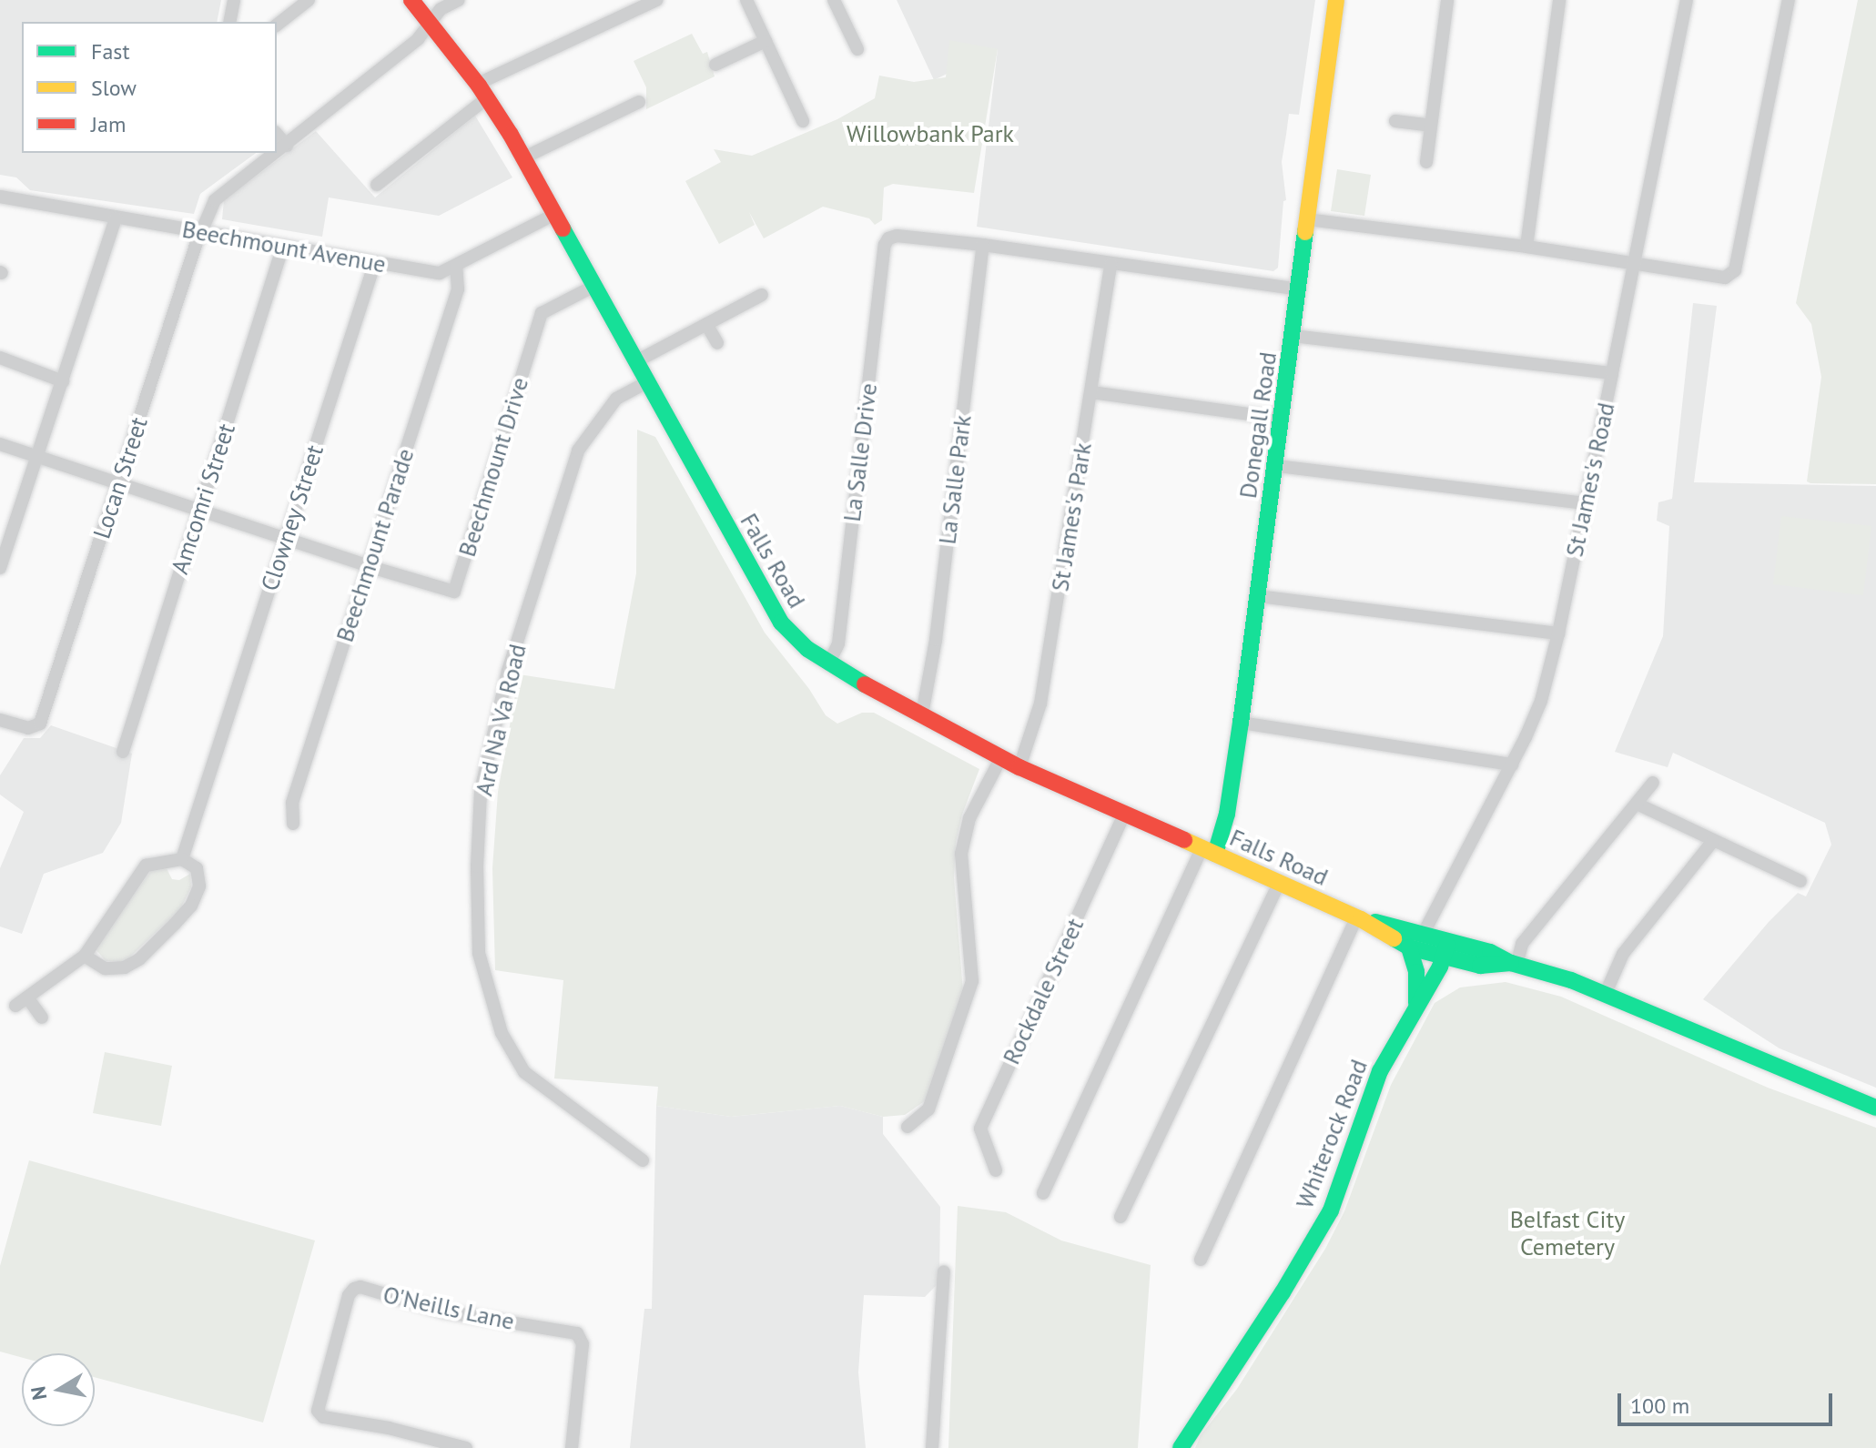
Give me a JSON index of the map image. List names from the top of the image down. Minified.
{"streets":{"main road":["Donegall Road","Falls Road","Whiterock Road"],"street":["Beechmount Avenue","La Salle Drive","Beechmount Drive","Locan Street","La Salle Park","St James's Road","Amcomri Street","St James's Park","Clowney Street","Beechmount Parade","Ard Na Va Road","Rockdale Street","O'Neills Lane"]},"crossings":[["Beechmount Avenue","Locan Street"],["Beechmount Avenue","Amcomri Street"],["Beechmount Avenue","Clowney Street"],["Beechmount Avenue","Beechmount Parade"],["Beechmount Avenue","Falls Road"],["Donegall Road","Falls Road"],["La Salle Drive","La Salle Park"],["La Salle Drive","Falls Road"],["Beechmount Drive","Beechmount Parade"],["Beechmount Drive","Falls Road"],["Locan Street","Falls Road"],["La Salle Park","Falls Road"],["St James's Road","Falls Road"],["St James's Park","Falls Road"],["Falls Road","Ard Na Va Road"],["Falls Road","Rockdale Street"],["Falls Road","Whiterock Road"]],"parks":["Willowbank Park","Belfast City Cemetery"],"legend":["Fast","Slow","Jam"],"scale_bar":"100 m","north":"left"}
